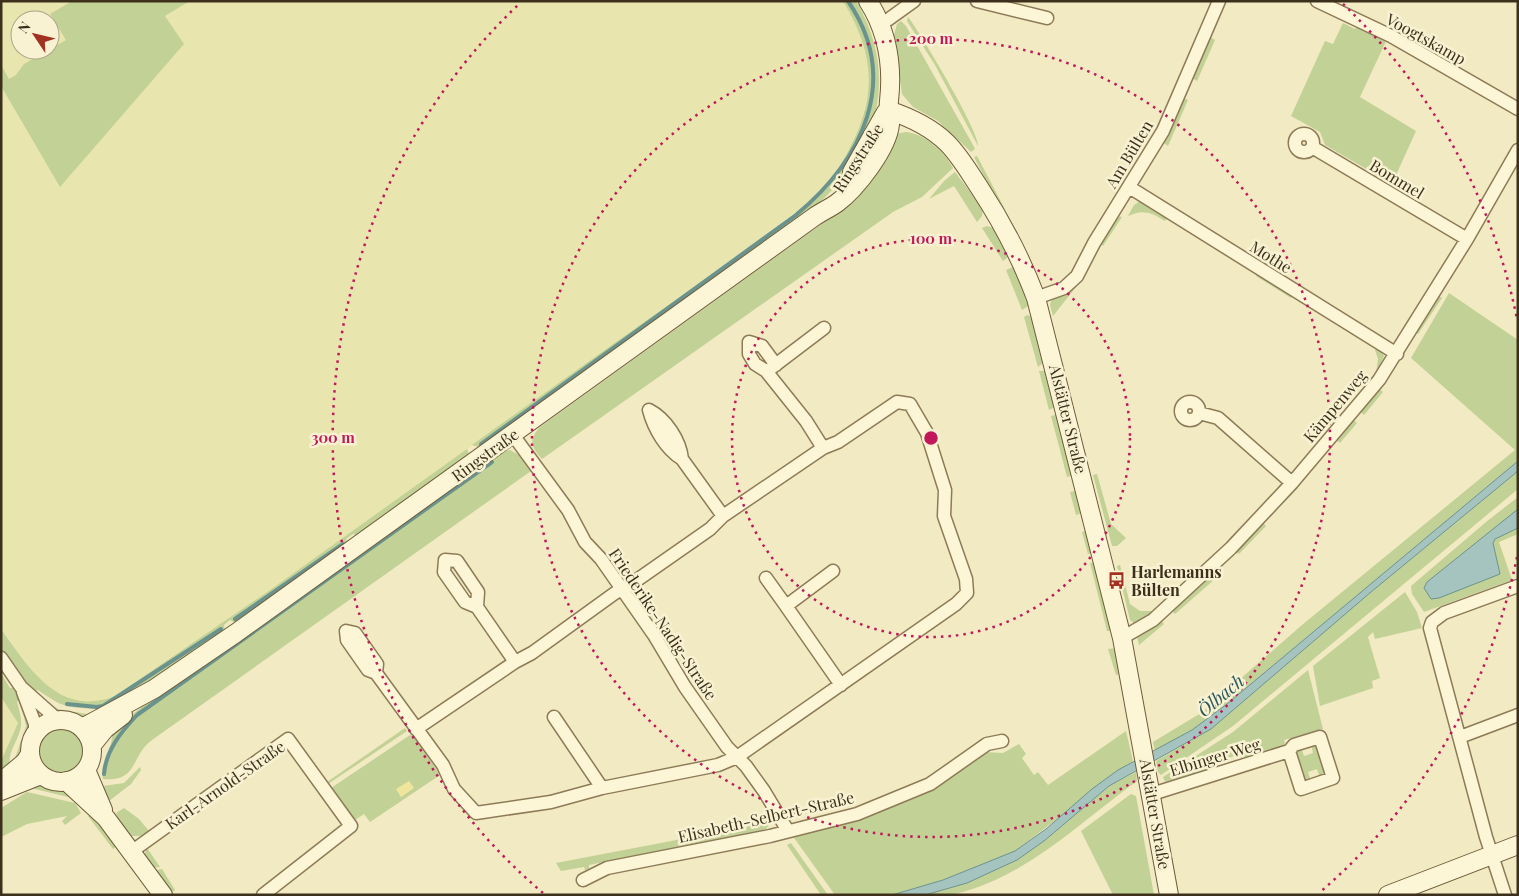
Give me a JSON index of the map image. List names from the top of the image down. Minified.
{"streets":{"main road":["Ringstraße","Alstätter Straße"],"street":["Voogtskamp","Am Bülten","Bommel","Mothe","Kämpenweg","Friederike-Nadig-Straße","Elbinger Weg","Karl-Arnold-Straße","Elisabeth-Selbert-Straße"]},"crossings":[["Am Bülten","Mothe"],["Am Bülten","Alstätter Straße"],["Ringstraße","Alstätter Straße"],["Ringstraße","Friederike-Nadig-Straße"],["Bommel","Kämpenweg"],["Mothe","Kämpenweg"],["Kämpenweg","Alstätter Straße"],["Alstätter Straße","Elbinger Weg"],["Friederike-Nadig-Straße","Elisabeth-Selbert-Straße"]],"water":["Ölbach"],"places":{"bus stop":["Harlemanns Bülten"]},"north":"top left","rings":["200 m","100 m","300 m"]}
